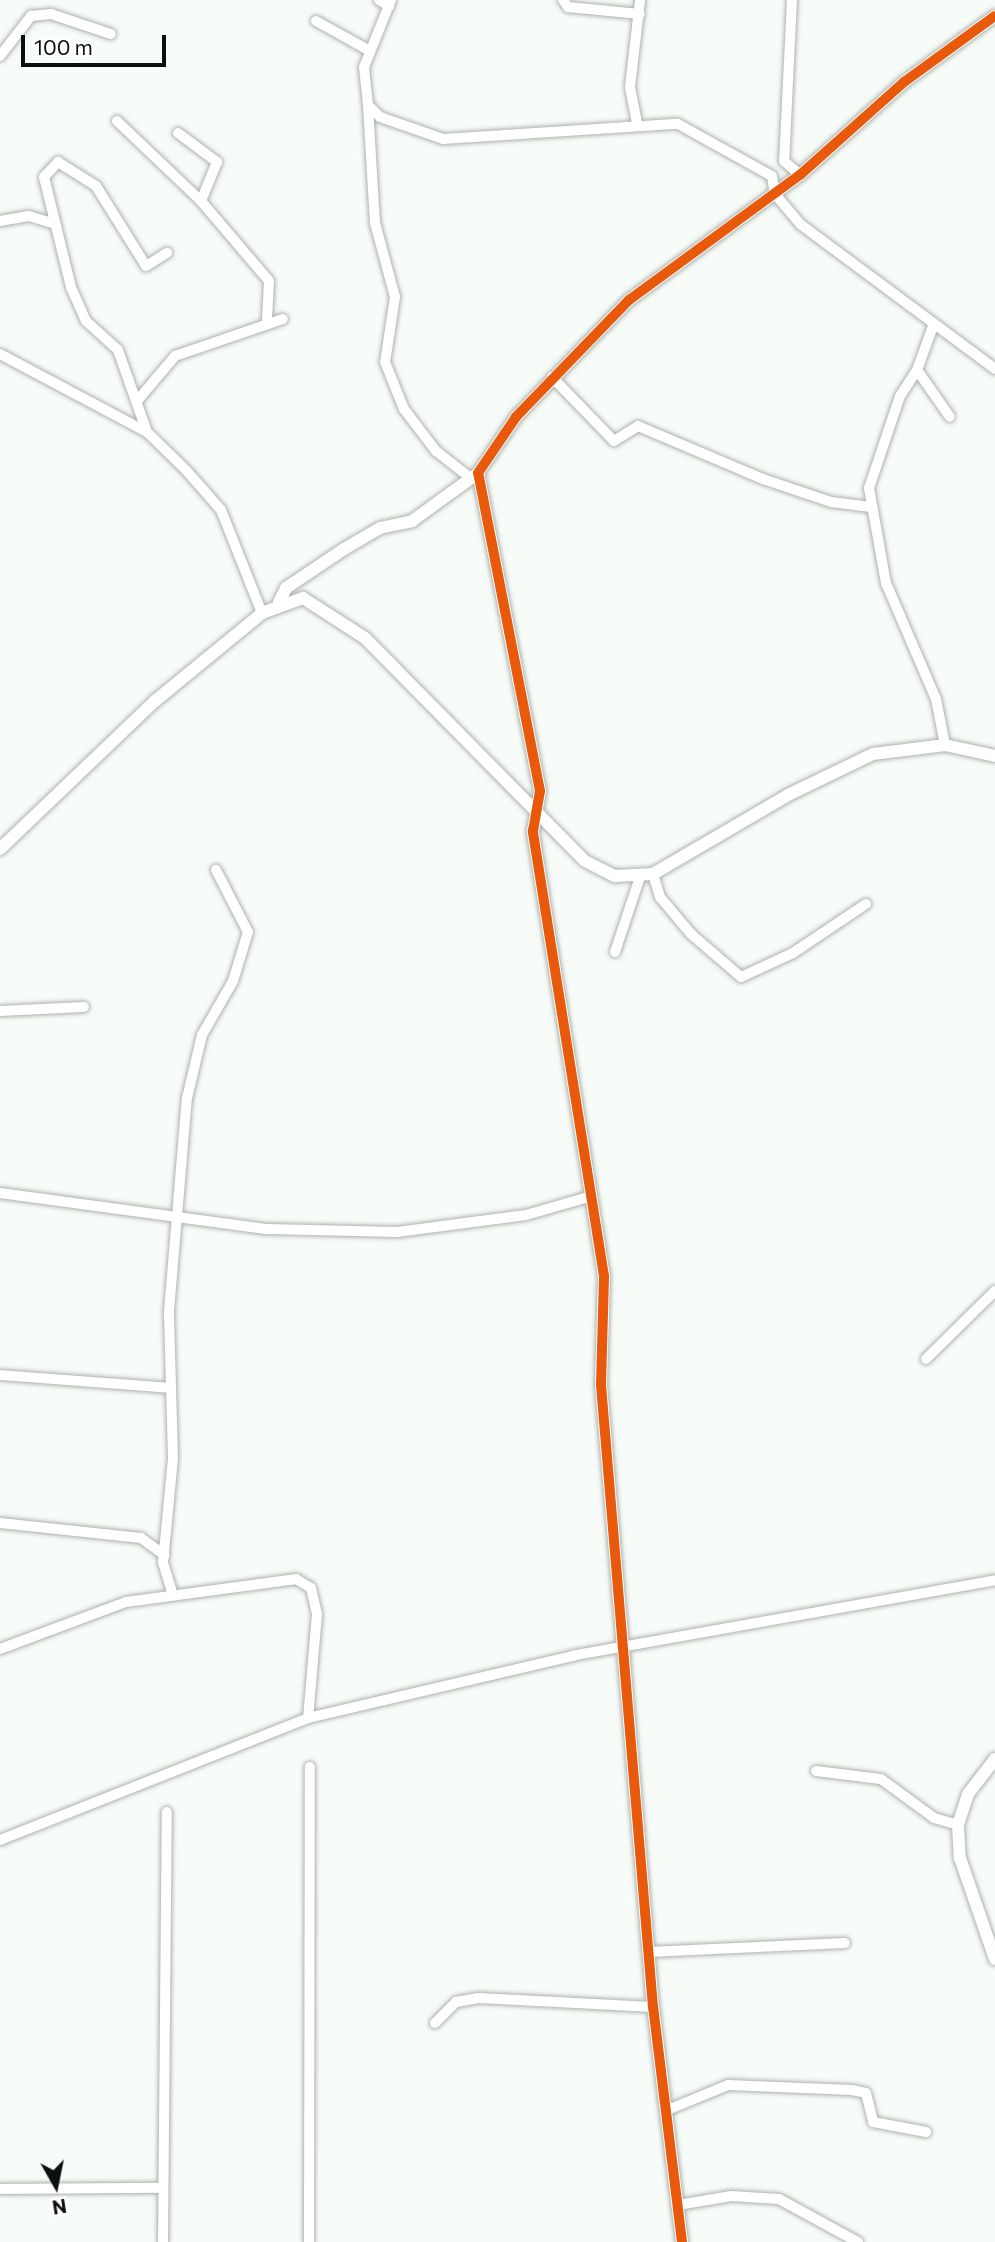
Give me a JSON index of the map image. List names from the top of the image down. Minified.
{"scale_bar":"100 m","north":"bottom"}
